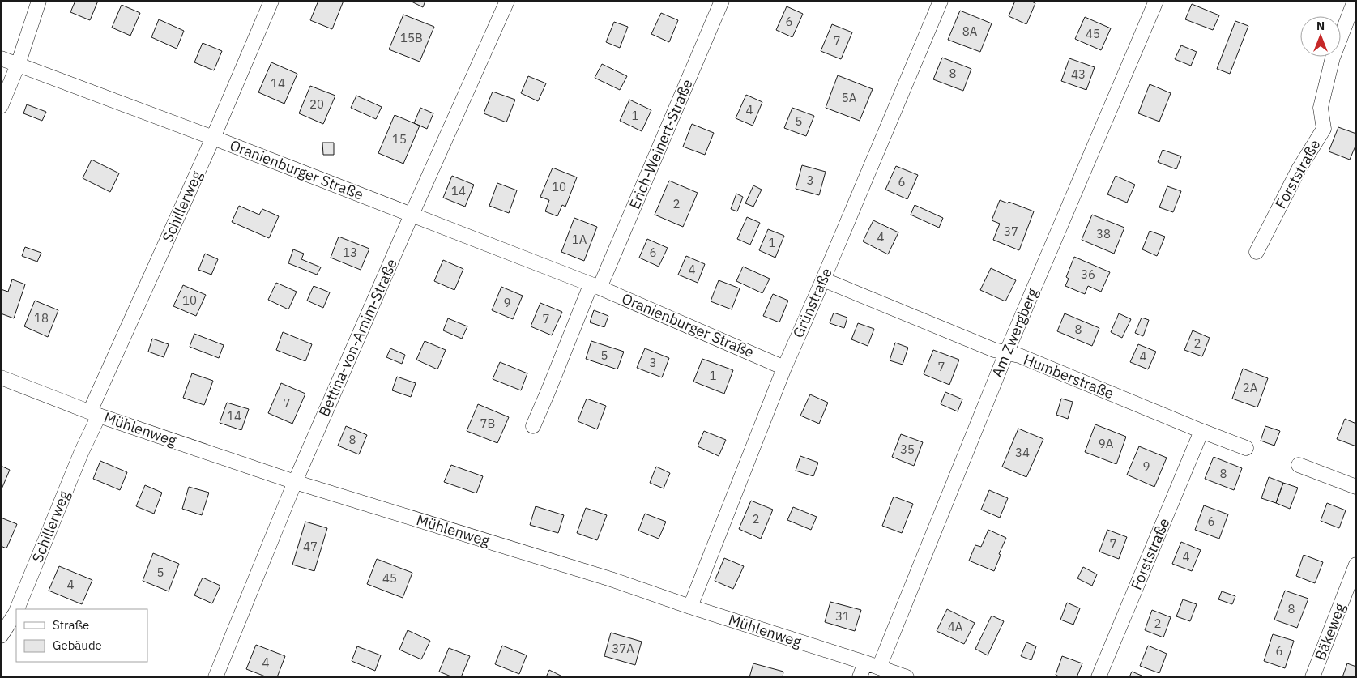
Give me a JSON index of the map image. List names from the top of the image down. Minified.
{"streets":{"street":["Erich-Weinert-Straße","Oranienburger Straße","Forststraße","Schillerweg","Grünstraße","Am Zwergberg","Bettina-von-Arnim-Straße","Humberstraße","Mühlenweg","Bäkeweg"]},"crossings":[["Erich-Weinert-Straße","Oranienburger Straße"],["Oranienburger Straße","Schillerweg"],["Oranienburger Straße","Grünstraße"],["Oranienburger Straße","Bettina-von-Arnim-Straße"],["Forststraße","Humberstraße"],["Schillerweg","Mühlenweg"],["Grünstraße","Humberstraße"],["Grünstraße","Mühlenweg"],["Am Zwergberg","Humberstraße"],["Am Zwergberg","Mühlenweg"],["Bettina-von-Arnim-Straße","Mühlenweg"]],"house_numbers":["6","8A","45","15B","7","8","43","14","5A","20","4","1","5","15","3","6","10","14","2","37","38","4","1A","1","13","6","4","36","10","9","18","7","8","2","5","4","3","7","1","2A","7","14","7B","8","9A","35","34","9","8","2","6","7","47","4","5","45","4","8","31","2","4A","37A","6","4"],"legend":["Straße","Gebäude"],"north":"top"}
